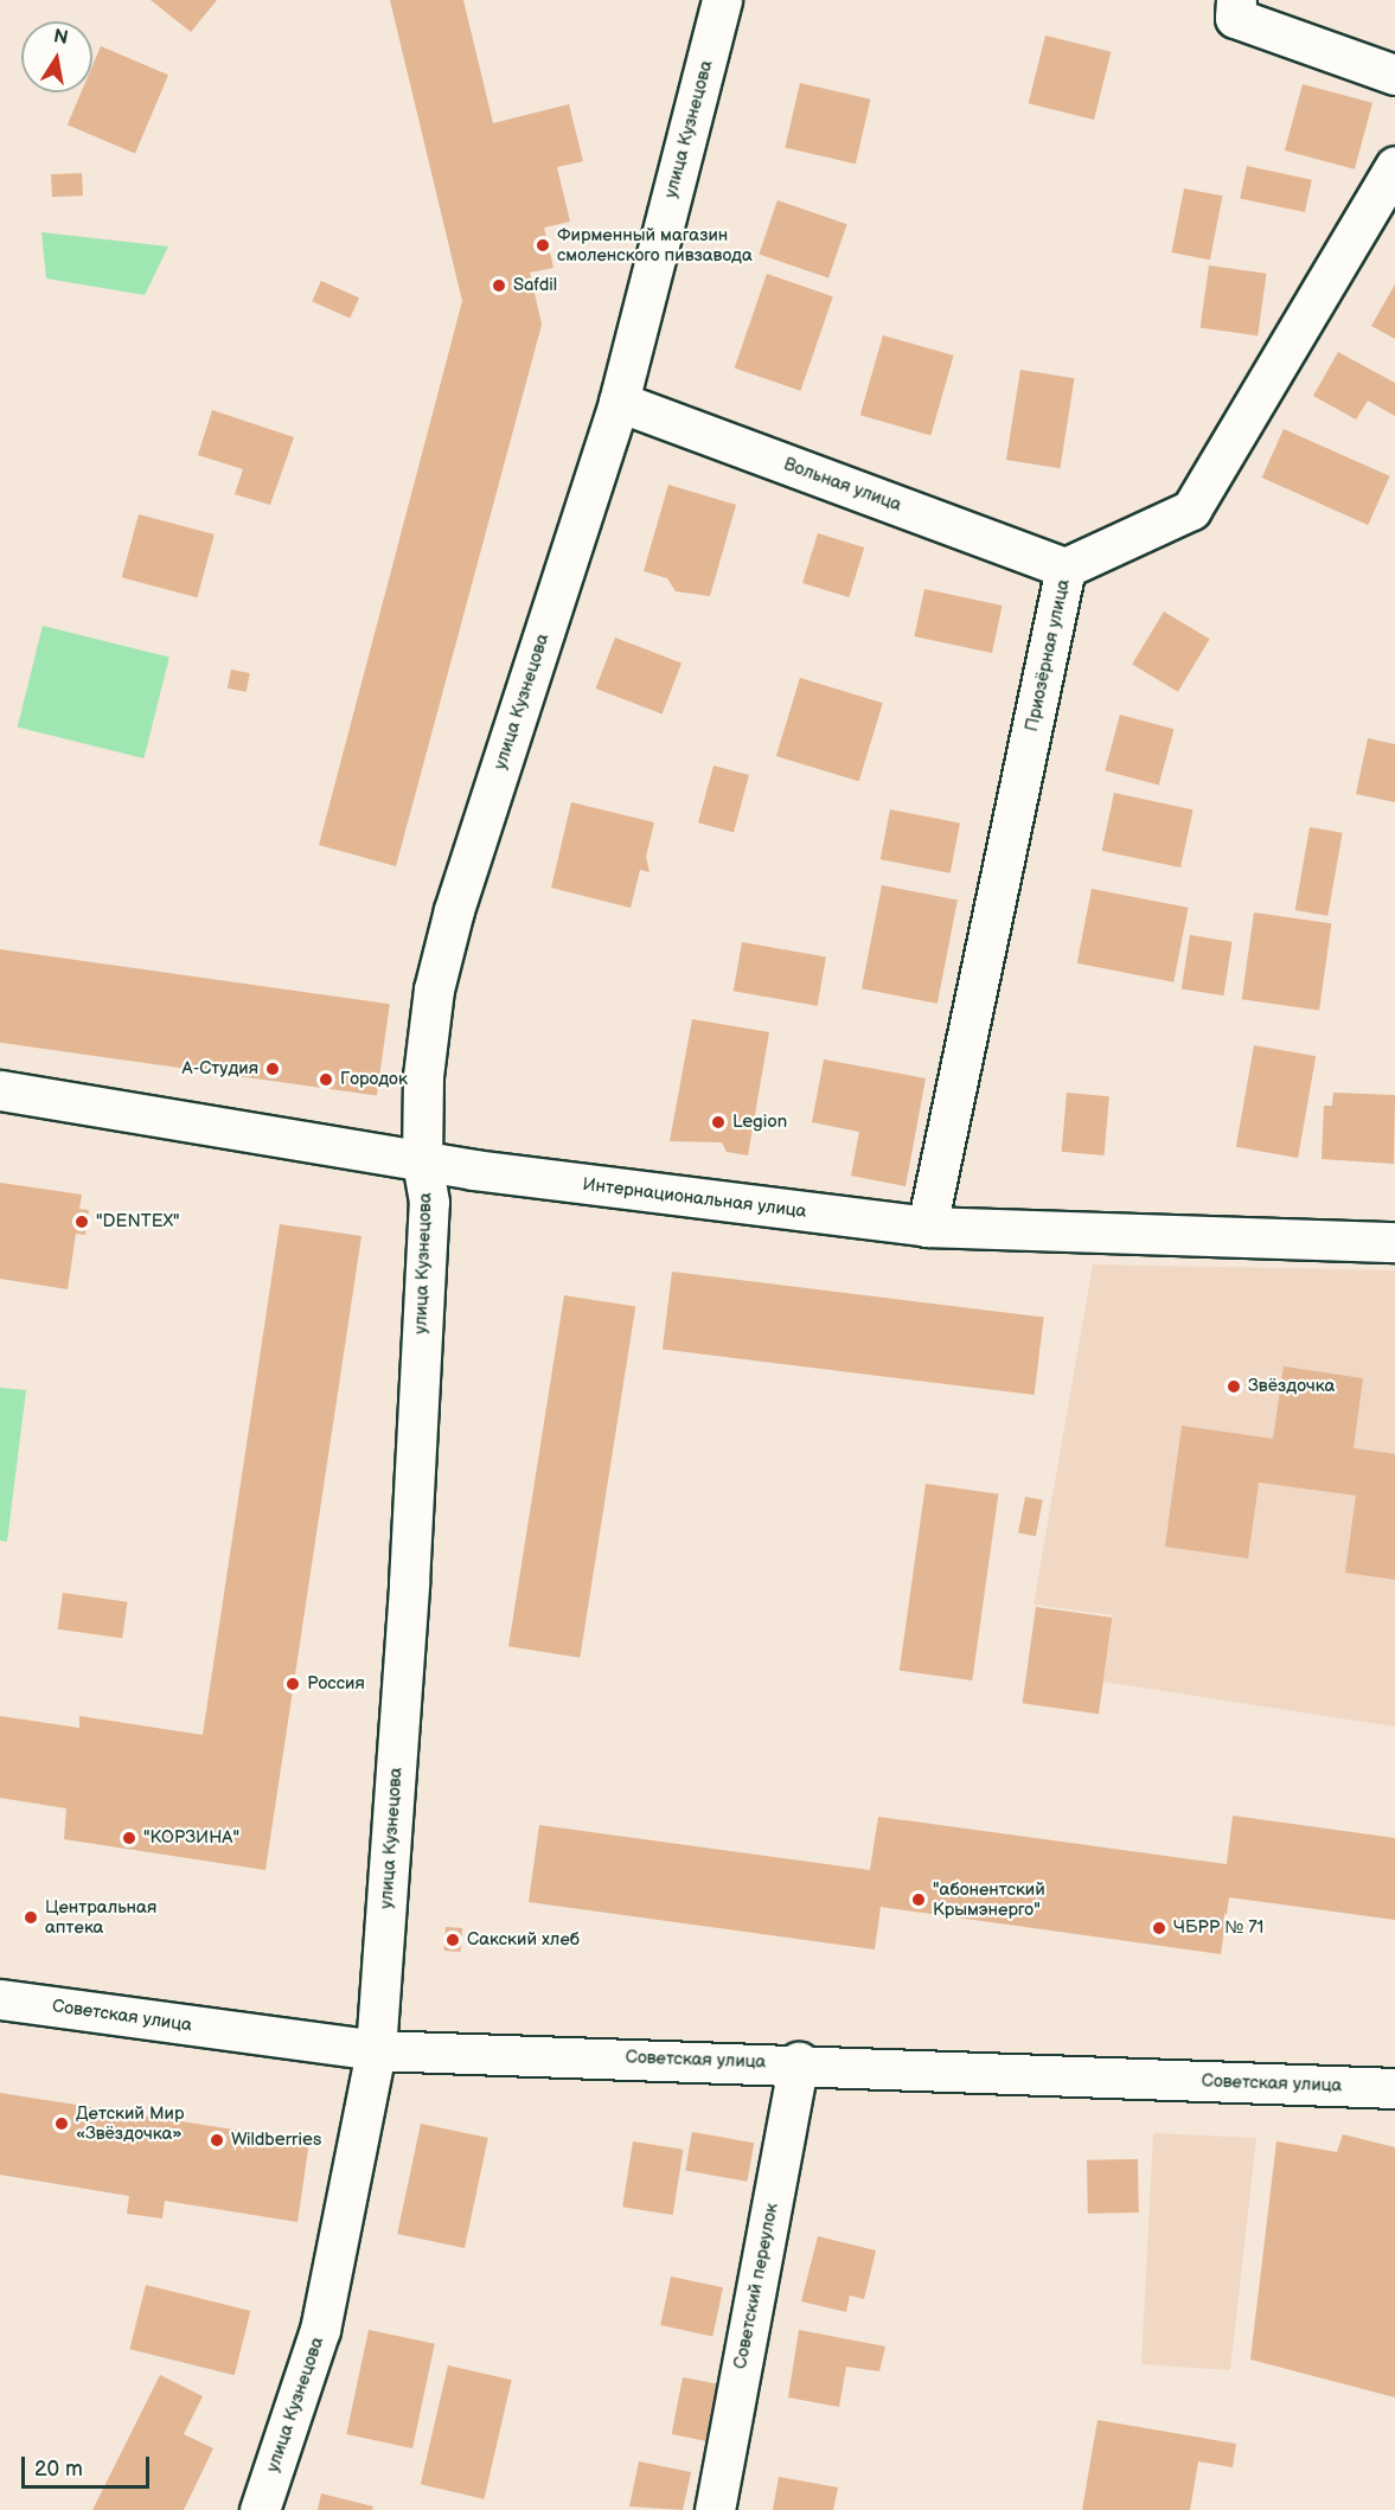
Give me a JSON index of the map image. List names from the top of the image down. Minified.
{"streets":{"street":["улица Кузнецова","Вольная улица","Приозёрная улица","Интернациональная улица","Советская улица","Советский переулок"]},"crossings":[["улица Кузнецова","Вольная улица"],["улица Кузнецова","Интернациональная улица"],["улица Кузнецова","Советская улица"],["Вольная улица","Приозёрная улица"],["Приозёрная улица","Интернациональная улица"],["Советская улица","Советский переулок"]],"places":["Фирменный магазин смоленского пивзавода","Safdil","А-Студия","Городок","Legion","\"DENTEX\"","Звёздочка","Россия","\"КОРЗИНА\"","\"абонентский Крымэнерго\"","Центральная аптека","ЧБРР № 71","Сакский хлеб","Детский Мир «Звёздочка»","Wildberries"],"scale_bar":"20 m","north":"top"}
